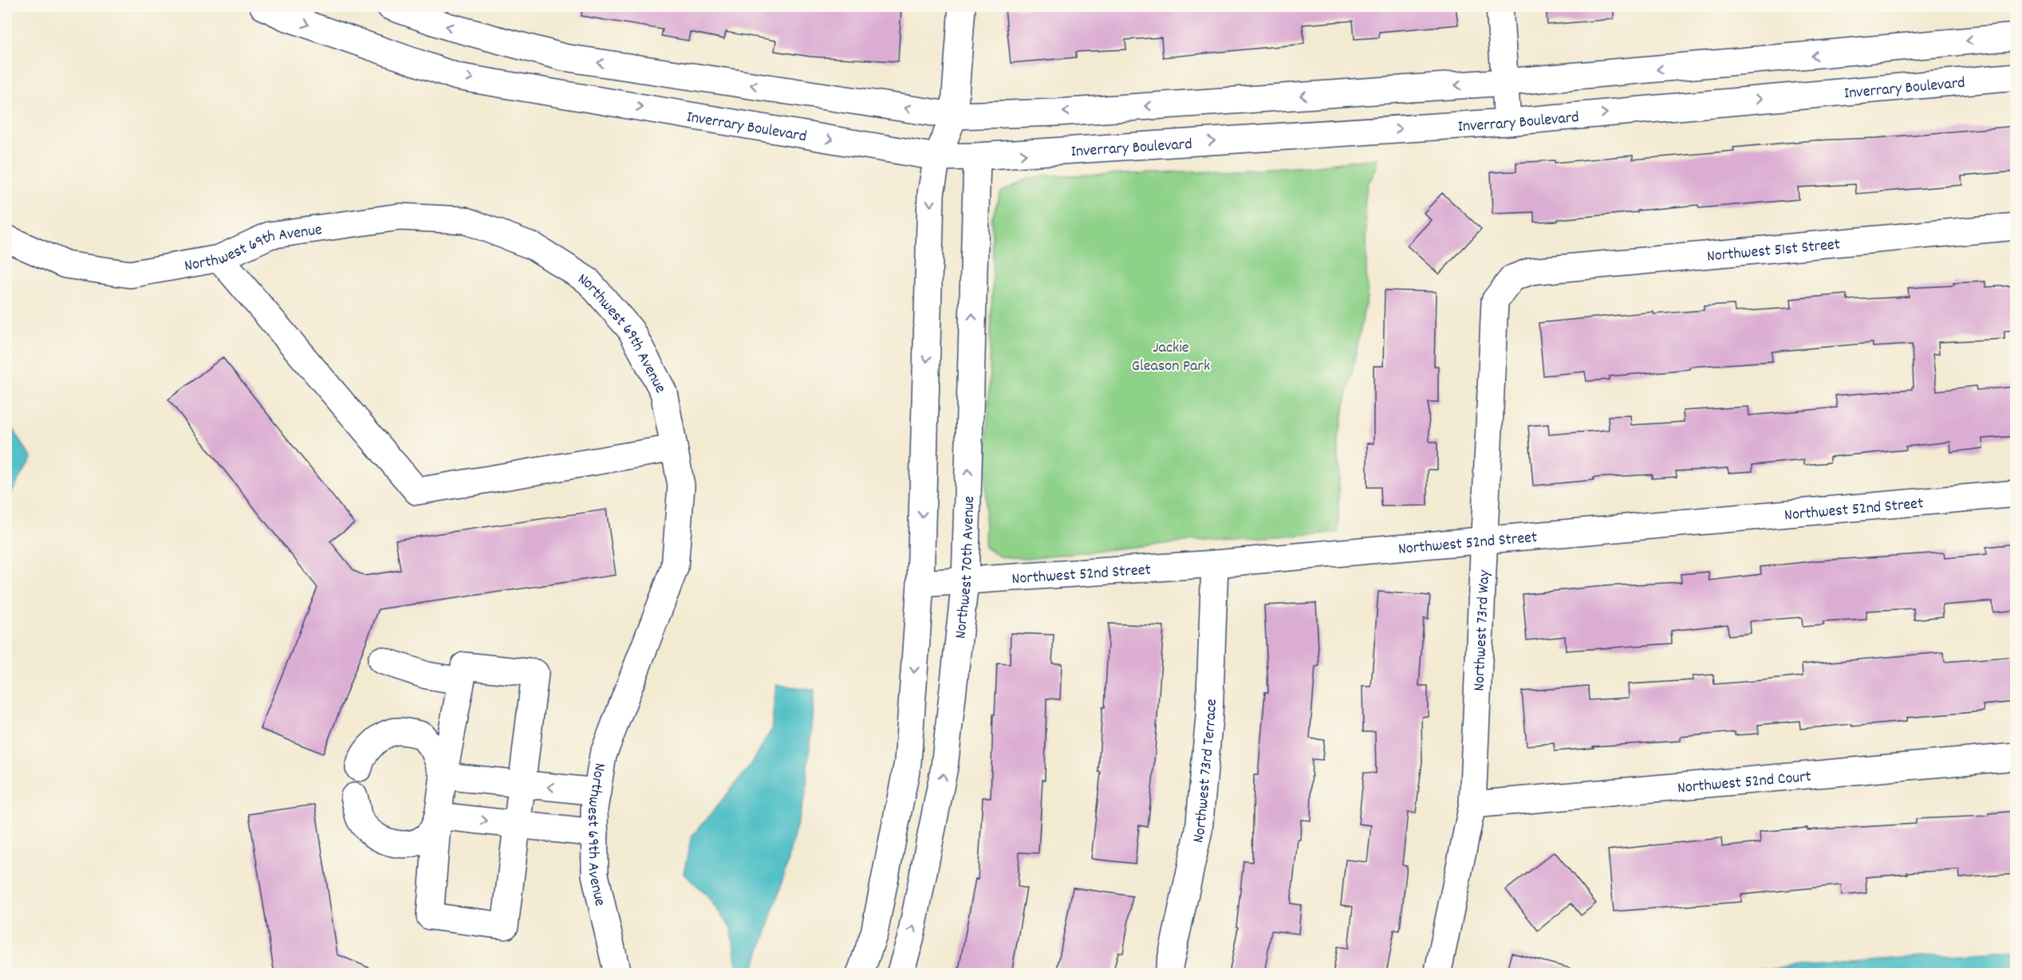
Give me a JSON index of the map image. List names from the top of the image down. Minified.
{"streets":{"street":["Inverrary Boulevard","Northwest 69th Avenue","Northwest 51st Street","Northwest 52nd Street","Northwest 70th Avenue","Northwest 73rd Way","Northwest 73rd Terrace","Northwest 52nd Court"]},"crossings":[["Inverrary Boulevard","Northwest 70th Avenue"],["Northwest 51st Street","Northwest 73rd Way"],["Northwest 52nd Street","Northwest 70th Avenue"],["Northwest 52nd Street","Northwest 73rd Way"],["Northwest 52nd Street","Northwest 73rd Terrace"],["Northwest 73rd Way","Northwest 52nd Court"]],"parks":["Jackie Gleason Park"]}
